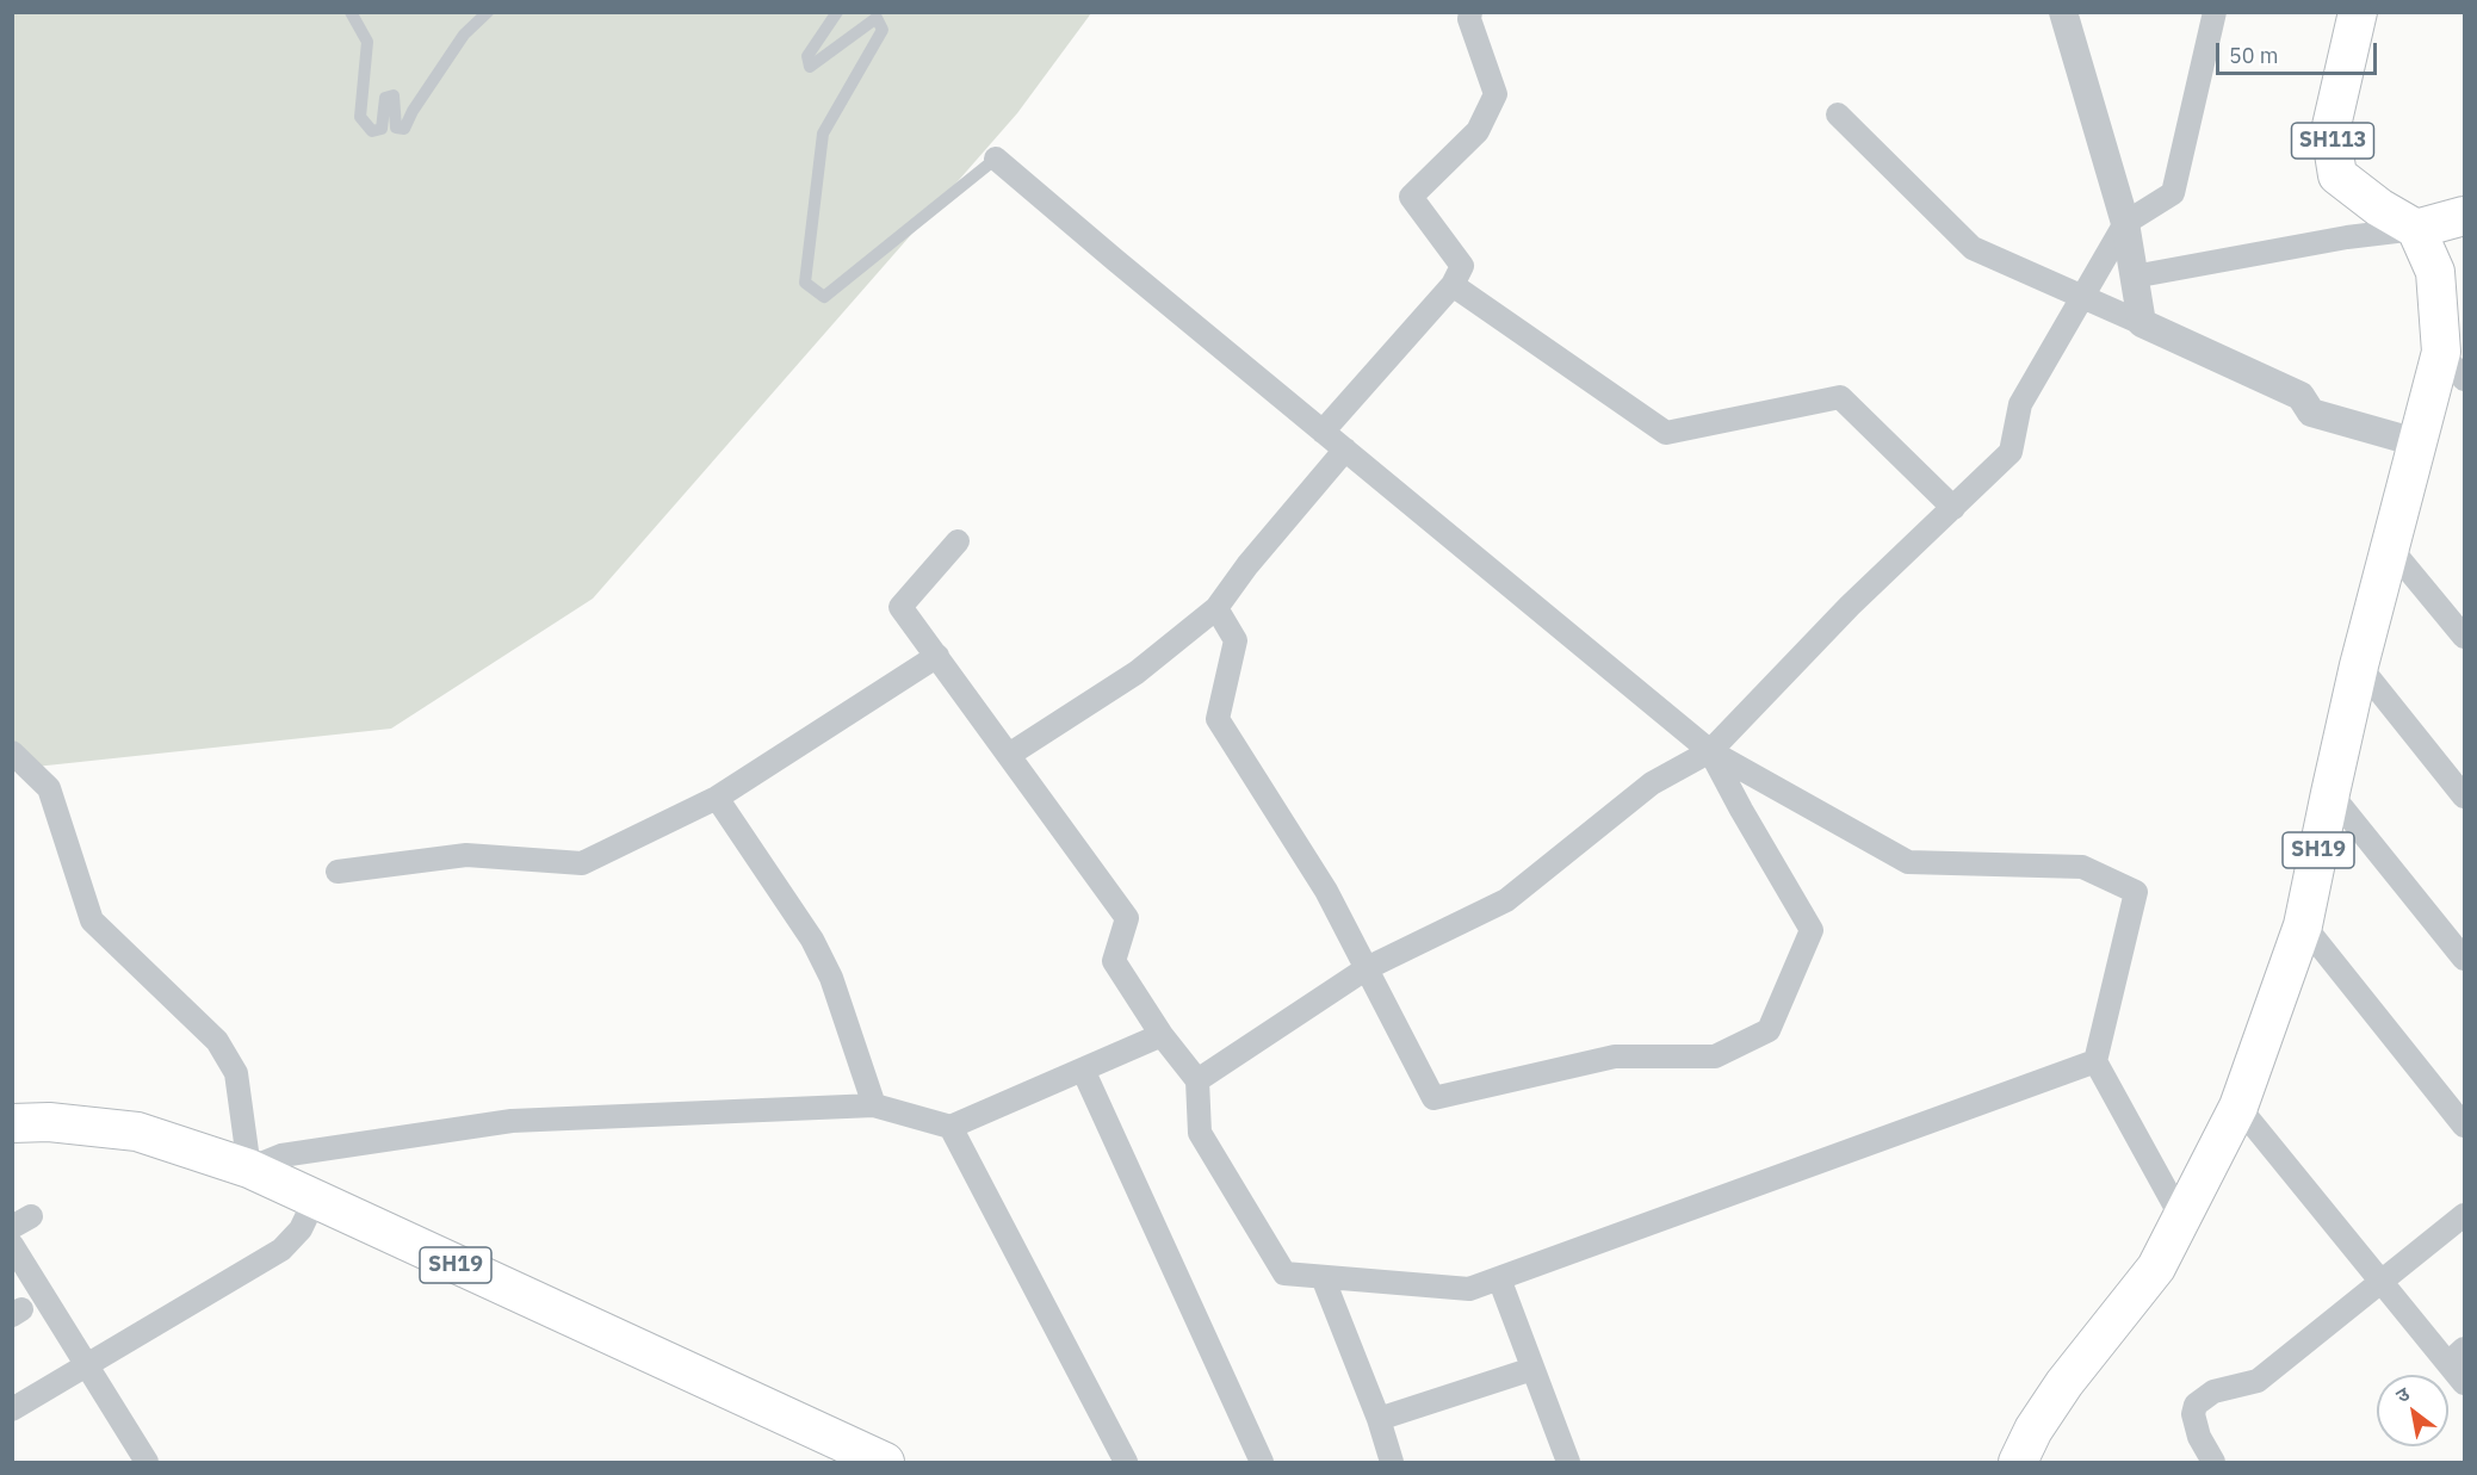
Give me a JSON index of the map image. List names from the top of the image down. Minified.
{"streets":{"main road":["SH113","SH19"]},"crossings":[["SH113","SH19"]],"scale_bar":"50 m","north":"top left"}
